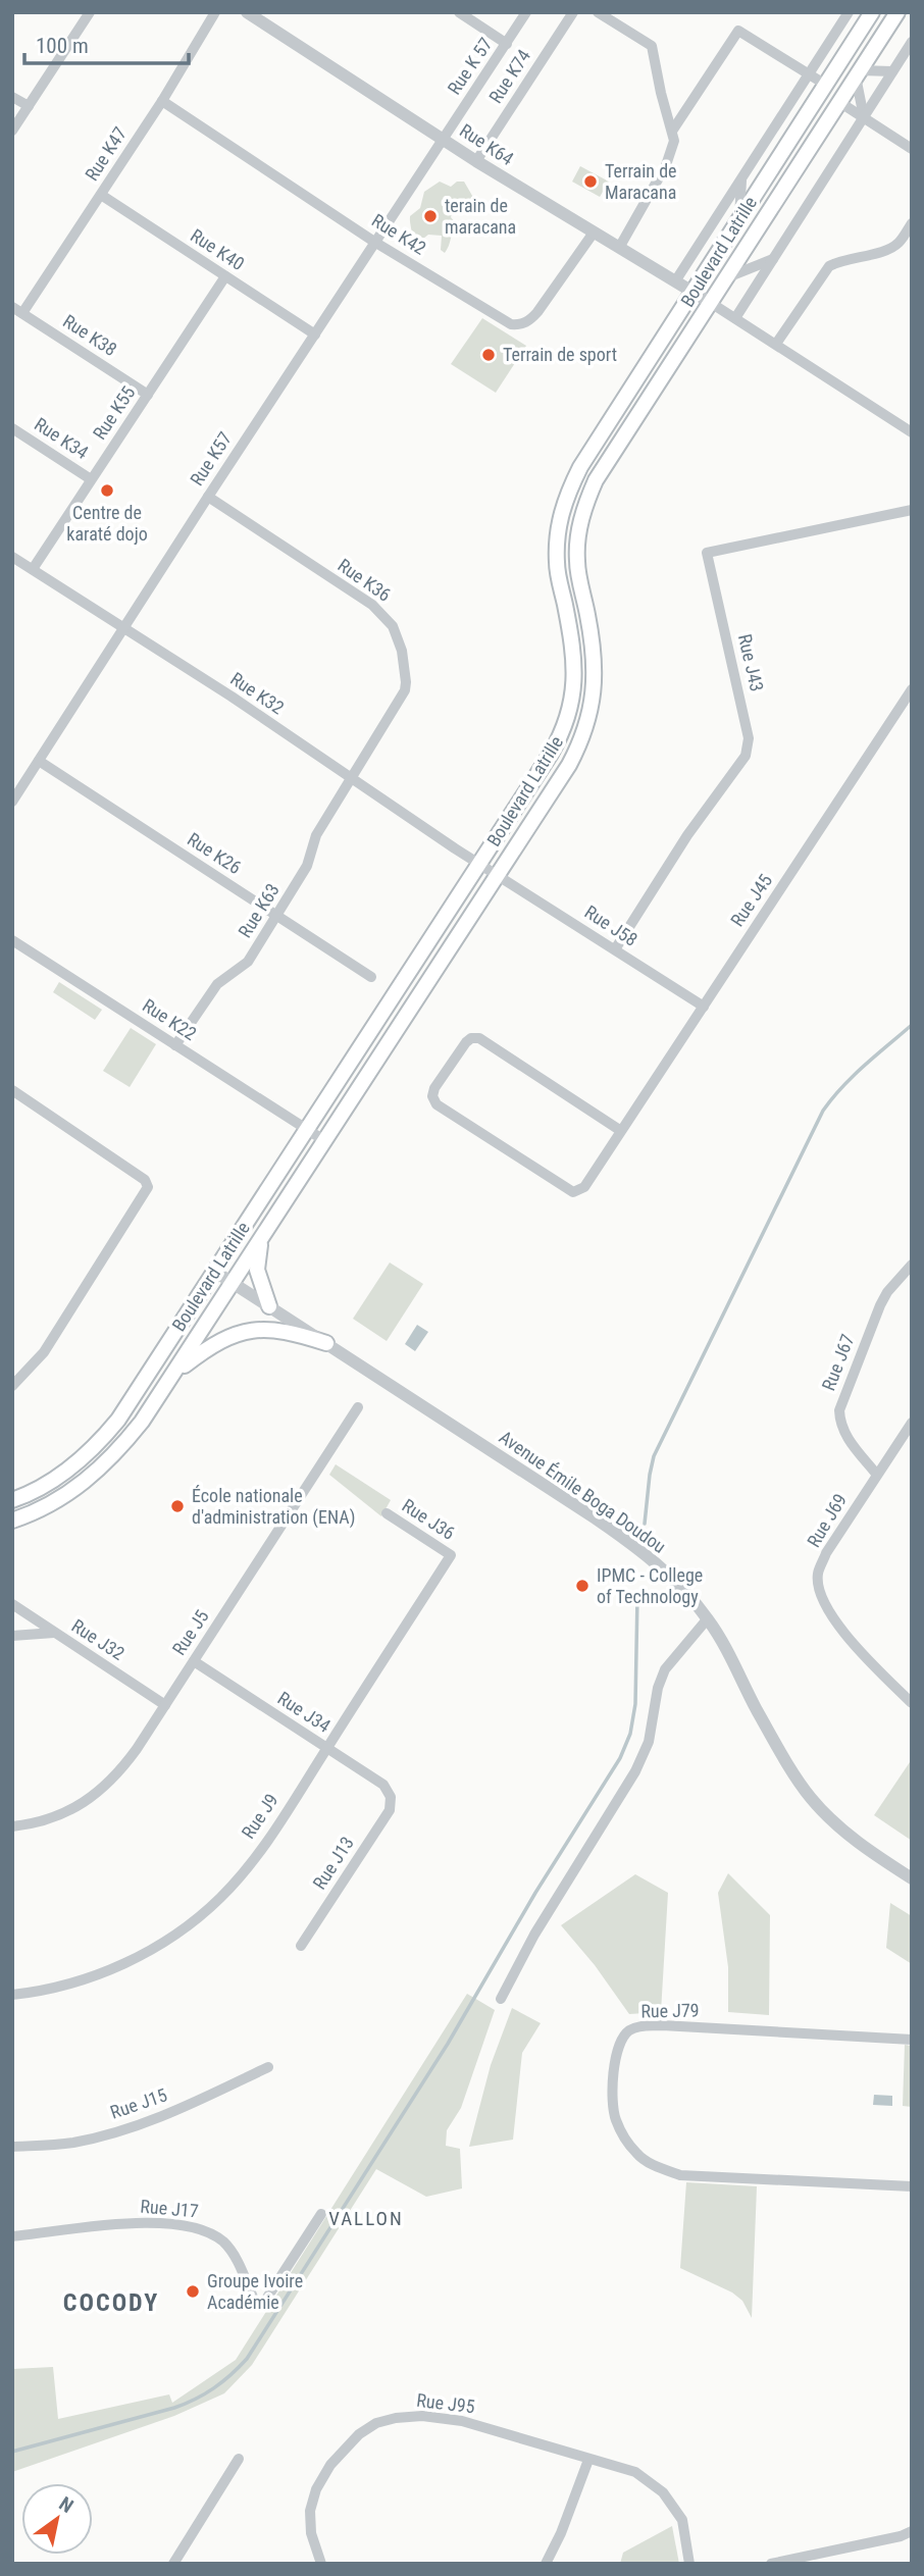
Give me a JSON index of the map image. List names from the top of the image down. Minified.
{"streets":{"main road":["Boulevard Latrille"],"street":["Rue K 57","Rue K74","Rue K64","Rue K47","Rue K42","Rue K40","Rue K38","Rue K55","Rue K34","Rue K57","Rue K36","Rue J43","Rue K32","Rue K26","Rue J45","Rue K63","Rue J58","Rue K22","Rue J67","Avenue Émile Boga Doudou","Rue J36","Rue J69","Rue J5","Rue J32","Rue J34","Rue J9","Rue J13","Rue J79","Rue J15","Rue J17","Rue J95"]},"crossings":[["Rue K 57","Rue K64"],["Rue K 57","Rue K57"],["Rue K74","Rue K64"],["Rue K64","Rue K42"],["Rue K64","Boulevard Latrille"],["Rue K64","Rue K57"],["Rue K47","Rue K42"],["Rue K47","Rue K40"],["Rue K47","Rue K38"],["Rue K42","Rue K57"],["Rue K40","Rue K55"],["Rue K40","Rue K57"],["Boulevard Latrille","Rue K32"],["Boulevard Latrille","Rue J58"],["Boulevard Latrille","Rue K22"],["Boulevard Latrille","Avenue Émile Boga Doudou"],["Rue K38","Rue K55"],["Rue K55","Rue K34"],["Rue K55","Rue K32"],["Rue K57","Rue K36"],["Rue K57","Rue K32"],["Rue K57","Rue K26"],["Rue K36","Rue K32"],["Rue K36","Rue K63"],["Rue J43","Rue J58"],["Rue K32","Rue K63"],["Rue K32","Rue J58"],["Rue K26","Rue K63"],["Rue J45","Rue J58"],["Rue K63","Rue K22"],["Rue J67","Rue J69"],["Rue J36","Rue J9"],["Rue J5","Rue J32"],["Rue J5","Rue J34"],["Rue J34","Rue J9"],["Rue J34","Rue J13"]],"districts":["VALLON","COCODY"],"places":["Terrain de Maracana","terain de maracana","Terrain de sport","Centre de karaté dojo","École nationale d'administration (ENA)","IPMC - College of Technology","Groupe Ivoire Académie"],"scale_bar":"100 m","north":"top right"}
